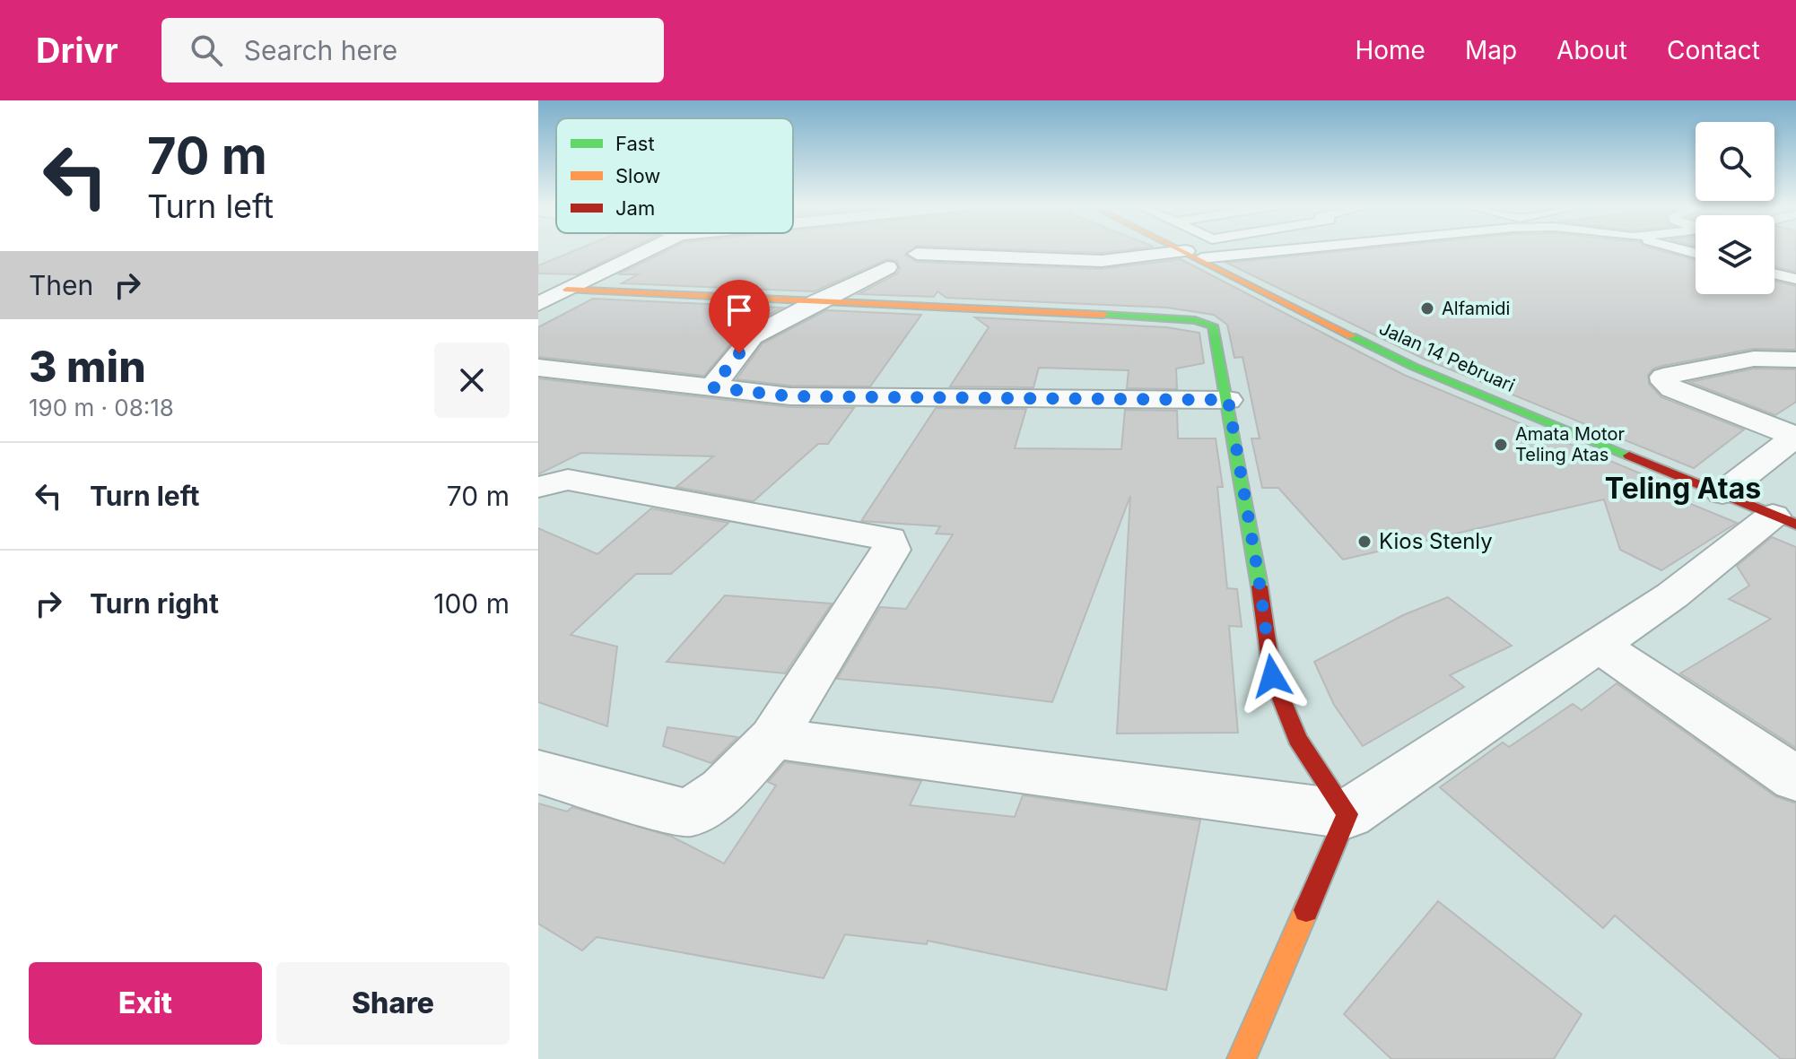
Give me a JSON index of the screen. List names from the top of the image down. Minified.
{"streets":{"street":["Jalan 14 Pebruari"]},"districts":["Teling Atas"],"places":["Alfamidi","Amata Motor Teling Atas","Kios Stenly"],"legend":["Fast","Slow","Jam"],"page":{"header":"Drivr","search":"Search here","nav":["Home","Map","About","Contact"],"turn":["70 m","Turn left"],"then":"Then","heading":["3 min","190 m · 08:18"],"list":[{"name":"Turn left","value":"70 m"},{"name":"Turn right","value":"100 m"}],"buttons":["Exit","Share"]}}
